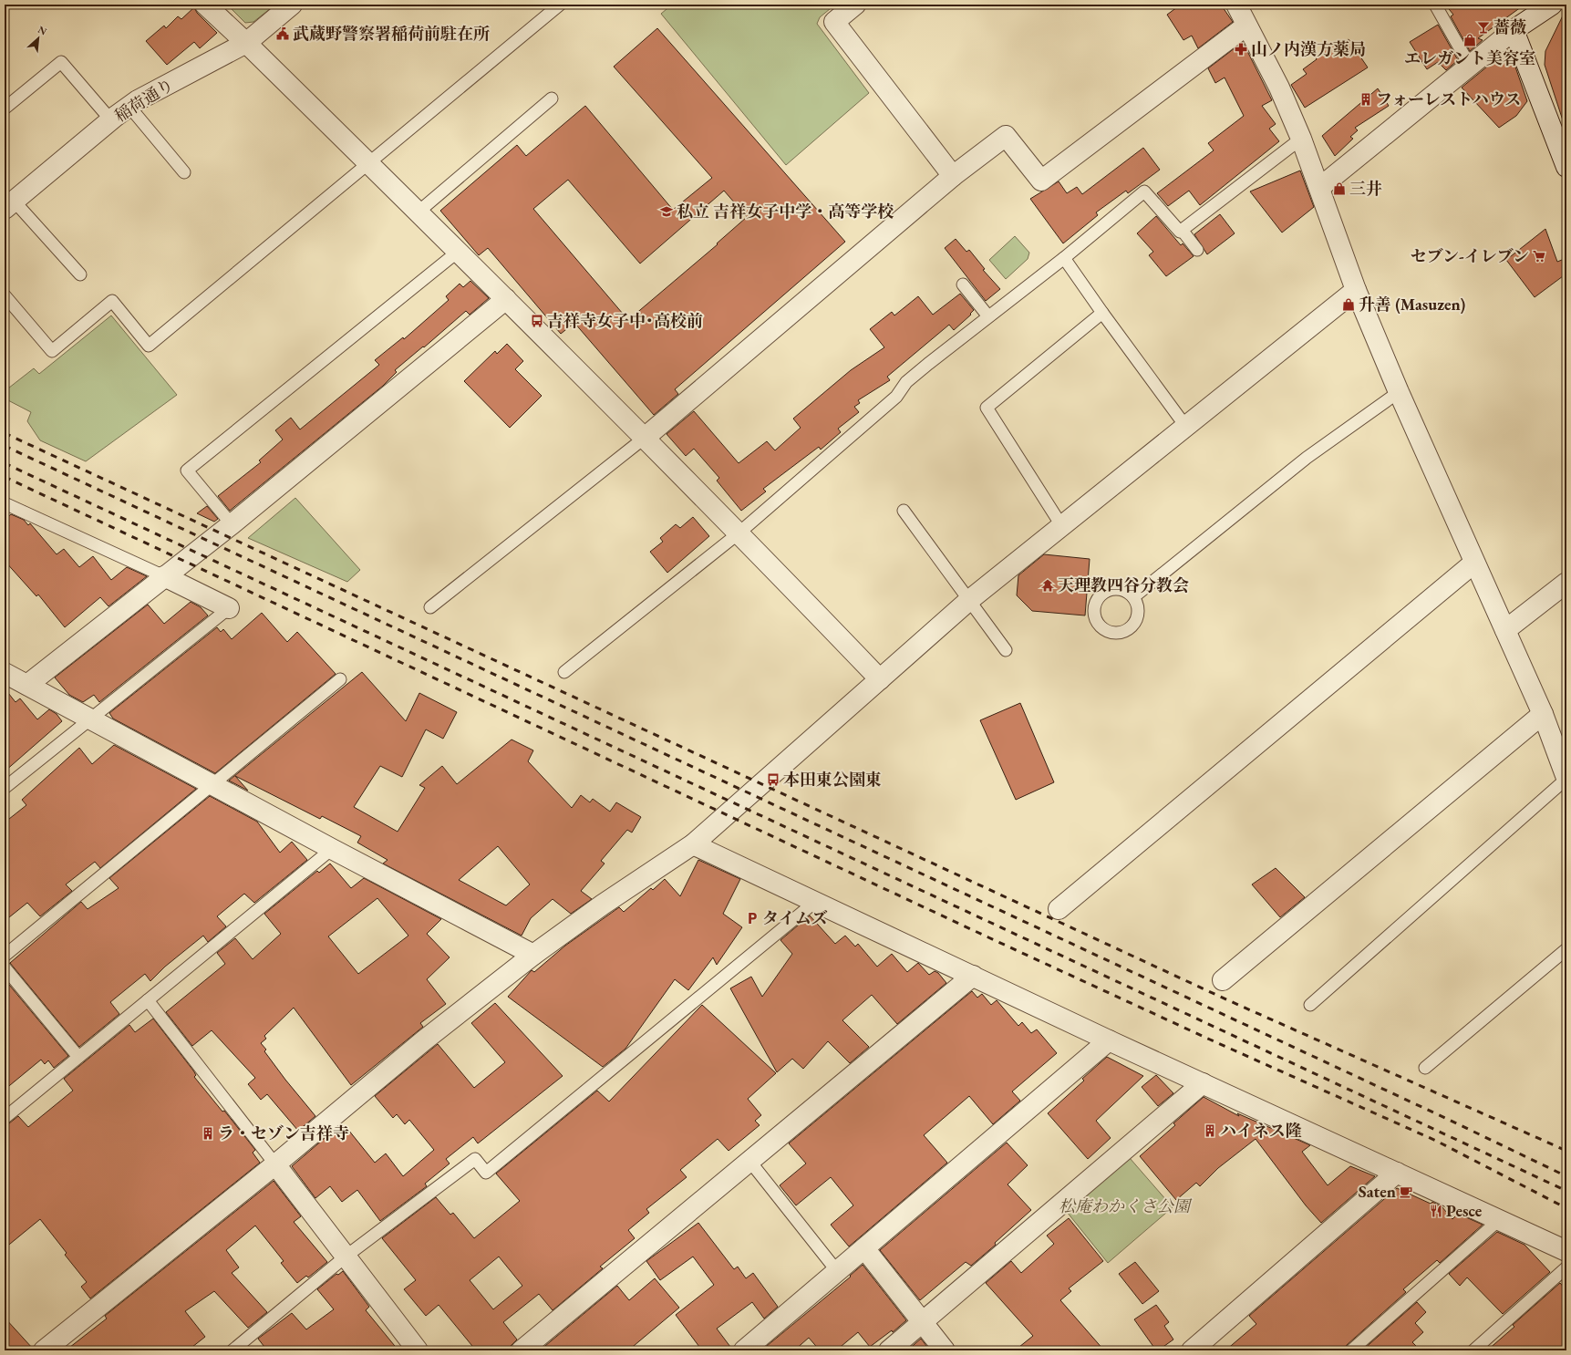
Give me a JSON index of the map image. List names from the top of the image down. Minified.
{"streets":{"street":["稲荷通り"]},"parks":["松庵わかくさ公園"],"places":{"bar":["薔薇"],"public building":["武蔵野警察署稲荷前駐在所"],"shop":["エレガント美容室","三井","升善 (Masuzen)"],"pharmacy":["山ノ内漢方薬局"],"building":["フォーレストハウス","ハイネス隆","ラ・セゾン吉祥寺"],"school or university":["私立 吉祥女子中学・高等学校"],"supermarket":["セブン-イレブン"],"bus stop":["吉祥寺女子中･高校前","本田東公園東"],"temple":["天理教四谷分教会"],"parking":["タイムズ"],"cafe":["Saten"],"restaurant":["Pesce"]},"north":"top right"}
